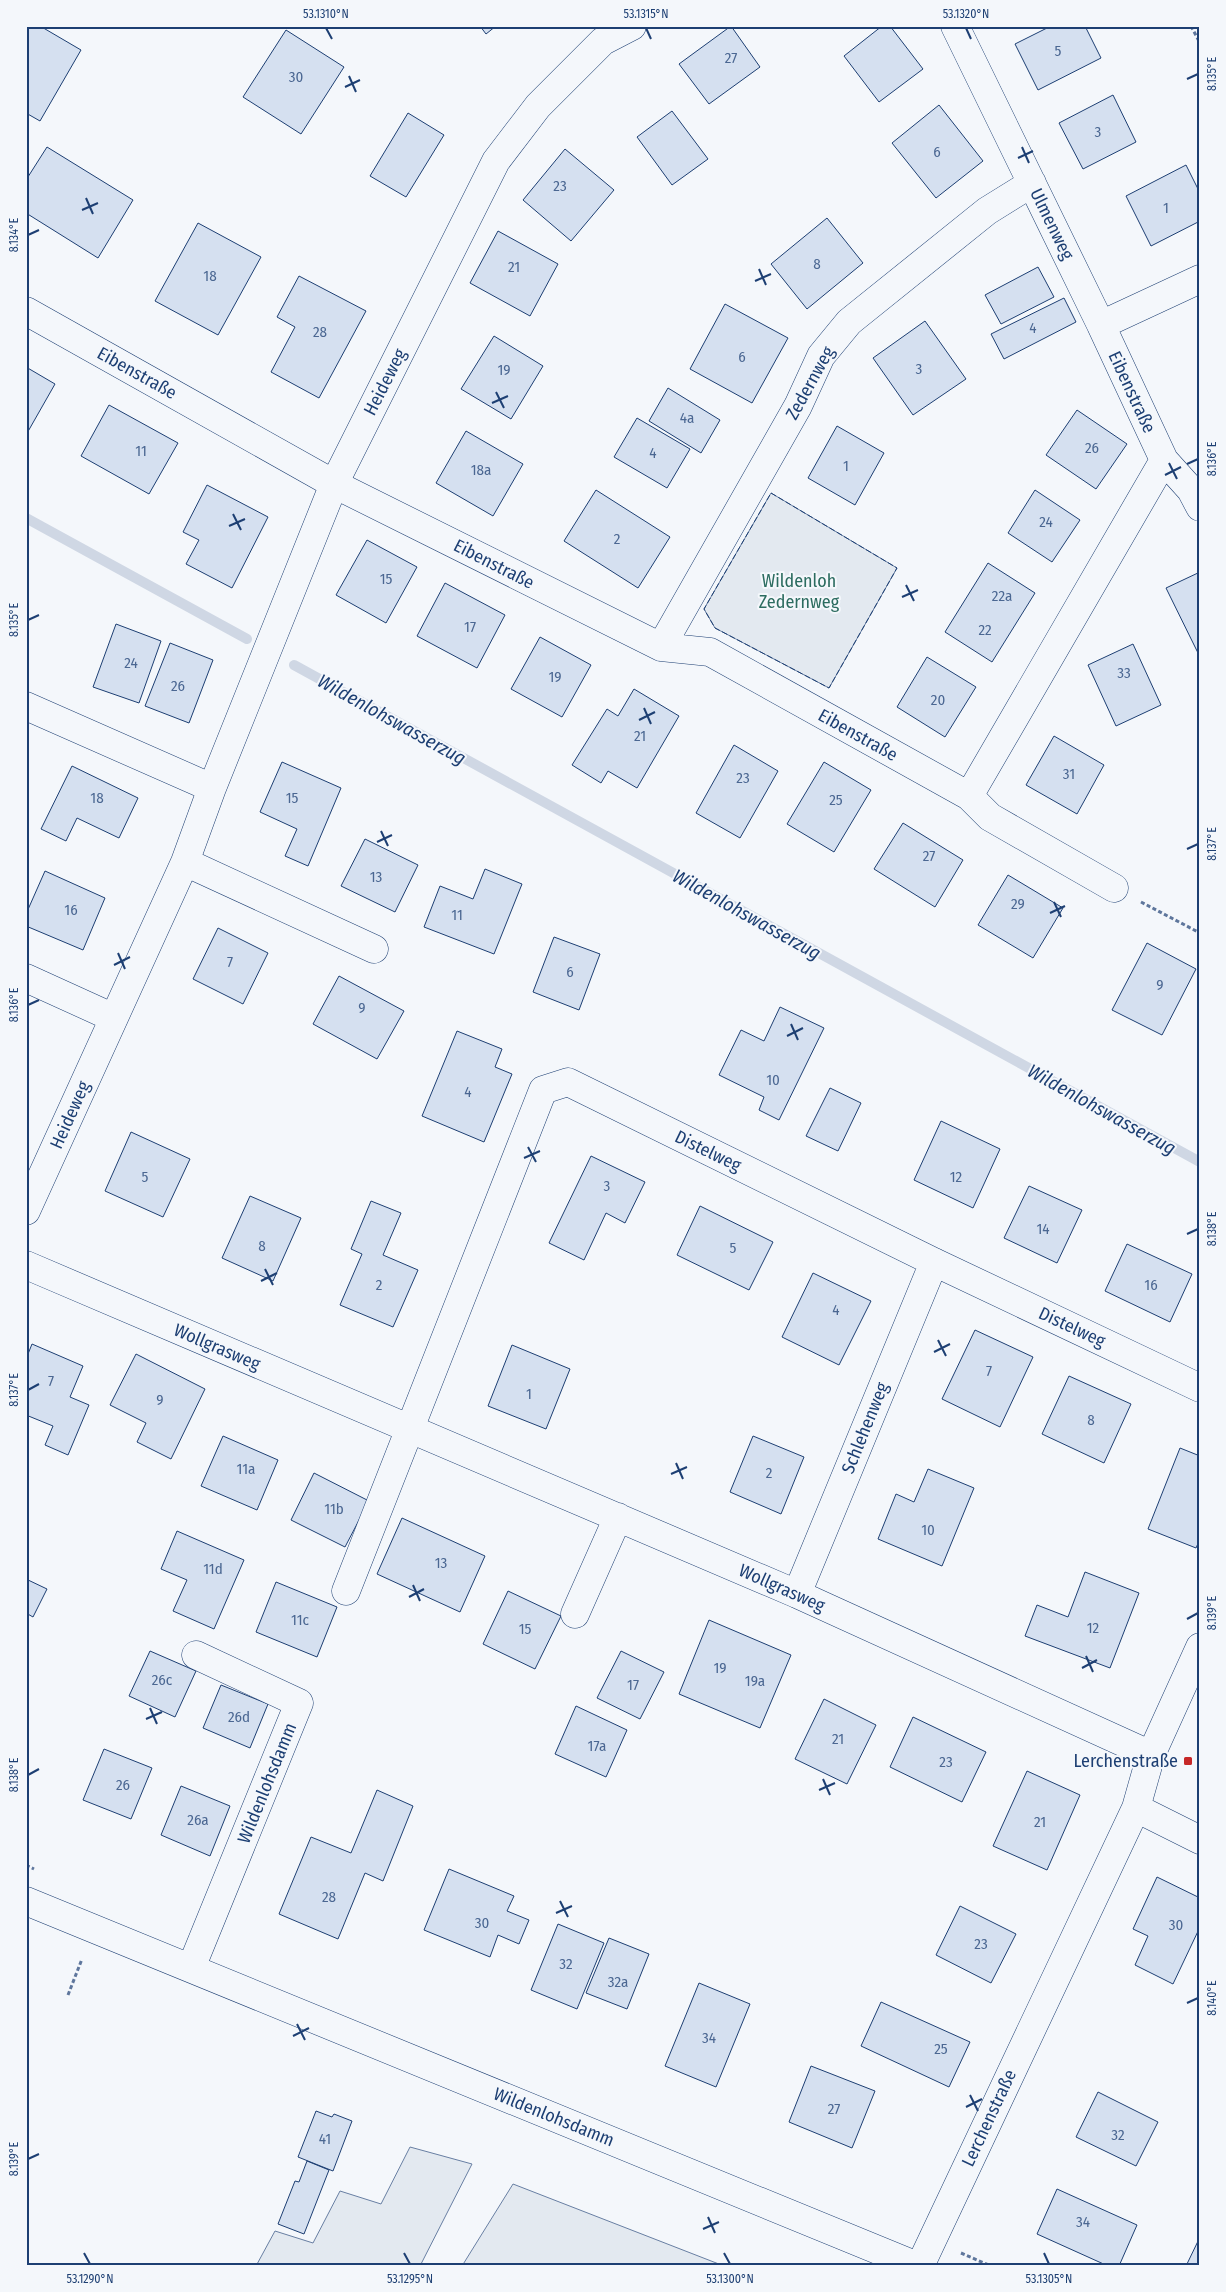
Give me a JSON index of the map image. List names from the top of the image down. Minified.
{"streets":{"street":["Ulmenweg","Eibenstraße","Heideweg","Zedernweg","Distelweg","Wollgrasweg","Schlehenweg","Wildenlohsdamm","Lerchenstraße"]},"crossings":[["Ulmenweg","Eibenstraße"],["Ulmenweg","Zedernweg"],["Eibenstraße","Heideweg"],["Eibenstraße","Zedernweg"],["Distelweg","Wollgrasweg"],["Distelweg","Schlehenweg"],["Wollgrasweg","Schlehenweg"],["Wollgrasweg","Lerchenstraße"],["Wildenlohsdamm","Lerchenstraße"]],"water":["Wildenlohswasserzug"],"parks":["Wildenloh Zedernweg"],"places":{"transit":["Lerchenstraße"]},"house_numbers":["5","27","30","3","6","23","1","8","21","18","4","28","6","3","19","4a","26","11","4","1","18a","24","2","15","22a","17","22","24","33","19","26","20","21","31","23","18","15","25","27","13","29","16","11","7","6","9","9","10","4","5","12","3","14","8","5","2","16","4","7","7","1","9","8","11a","2","11b","10","13","11d","11c","12","15","19","26c","19a","17","26d","21","17a","23","26","26a","21","28","30","30","23","32","32a","34","25","27","32","41","34"],"coordinates":["53.1310°N","53.1315°N","53.1320°N","8.135°E","8.134°E","8.136°E","8.137°E","8.138°E","8.139°E","8.140°E","53.1290°N","53.1295°N","53.1300°N","53.1305°N"]}
